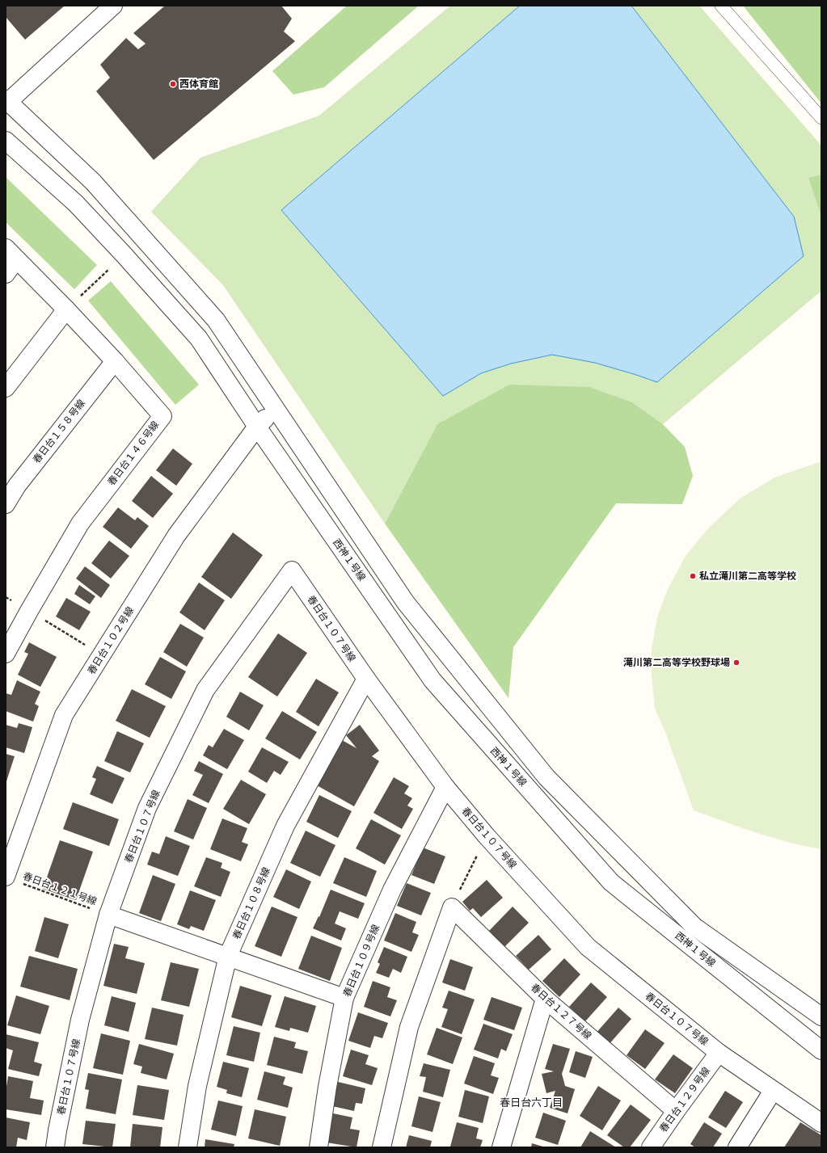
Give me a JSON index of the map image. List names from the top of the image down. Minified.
{"streets":{"street":["春日台１５８号線","春日台１４６号線","西神１号線","春日台１０７号線","春日台１０２号線","春日台１０８号線","春日台１０９号線","春日台１２７号線","春日台１２９号線"],"path":["春日台１２１号線"]},"crossings":[["春日台１５８号線","春日台１４６号線"],["西神１号線","春日台１０２号線"],["春日台１０７号線","春日台１２１号線"],["春日台１０７号線","春日台１０８号線"],["春日台１０７号線","春日台１０９号線"],["春日台１０７号線","春日台１２９号線"],["春日台１０２号線","春日台１２１号線"],["春日台１２７号線","春日台１２９号線"]],"districts":["春日台六丁目"],"places":["西体育館","私立滝川第二高等学校","滝川第二高等学校野球場"]}
